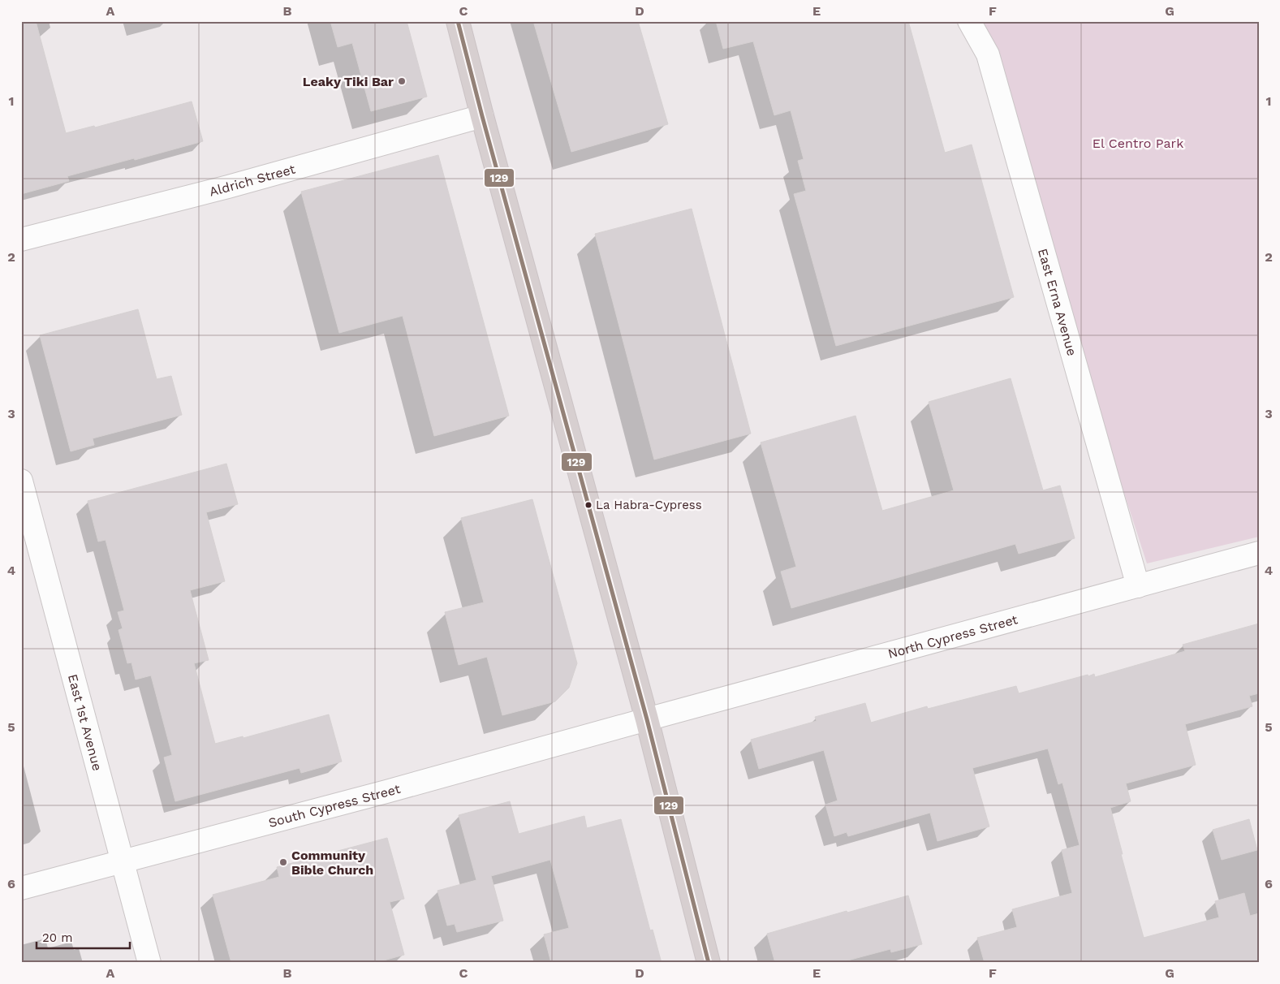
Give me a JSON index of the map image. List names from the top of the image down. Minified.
{"streets":{"street":["Aldrich Street","East Erna Avenue","North Cypress Street","East 1st Avenue","South Cypress Street"]},"crossings":[["East Erna Avenue","North Cypress Street"],["North Cypress Street","South Cypress Street"],["East 1st Avenue","South Cypress Street"]],"parks":["El Centro Park"],"places":["Leaky Tiki Bar","La Habra-Cypress","Community Bible Church"],"lines":["transit line 129"],"scale_bar":"20 m","grid":{"columns":["A","B","C","D","E","F","G"],"rows":["1","2","3","4","5","6"]}}
